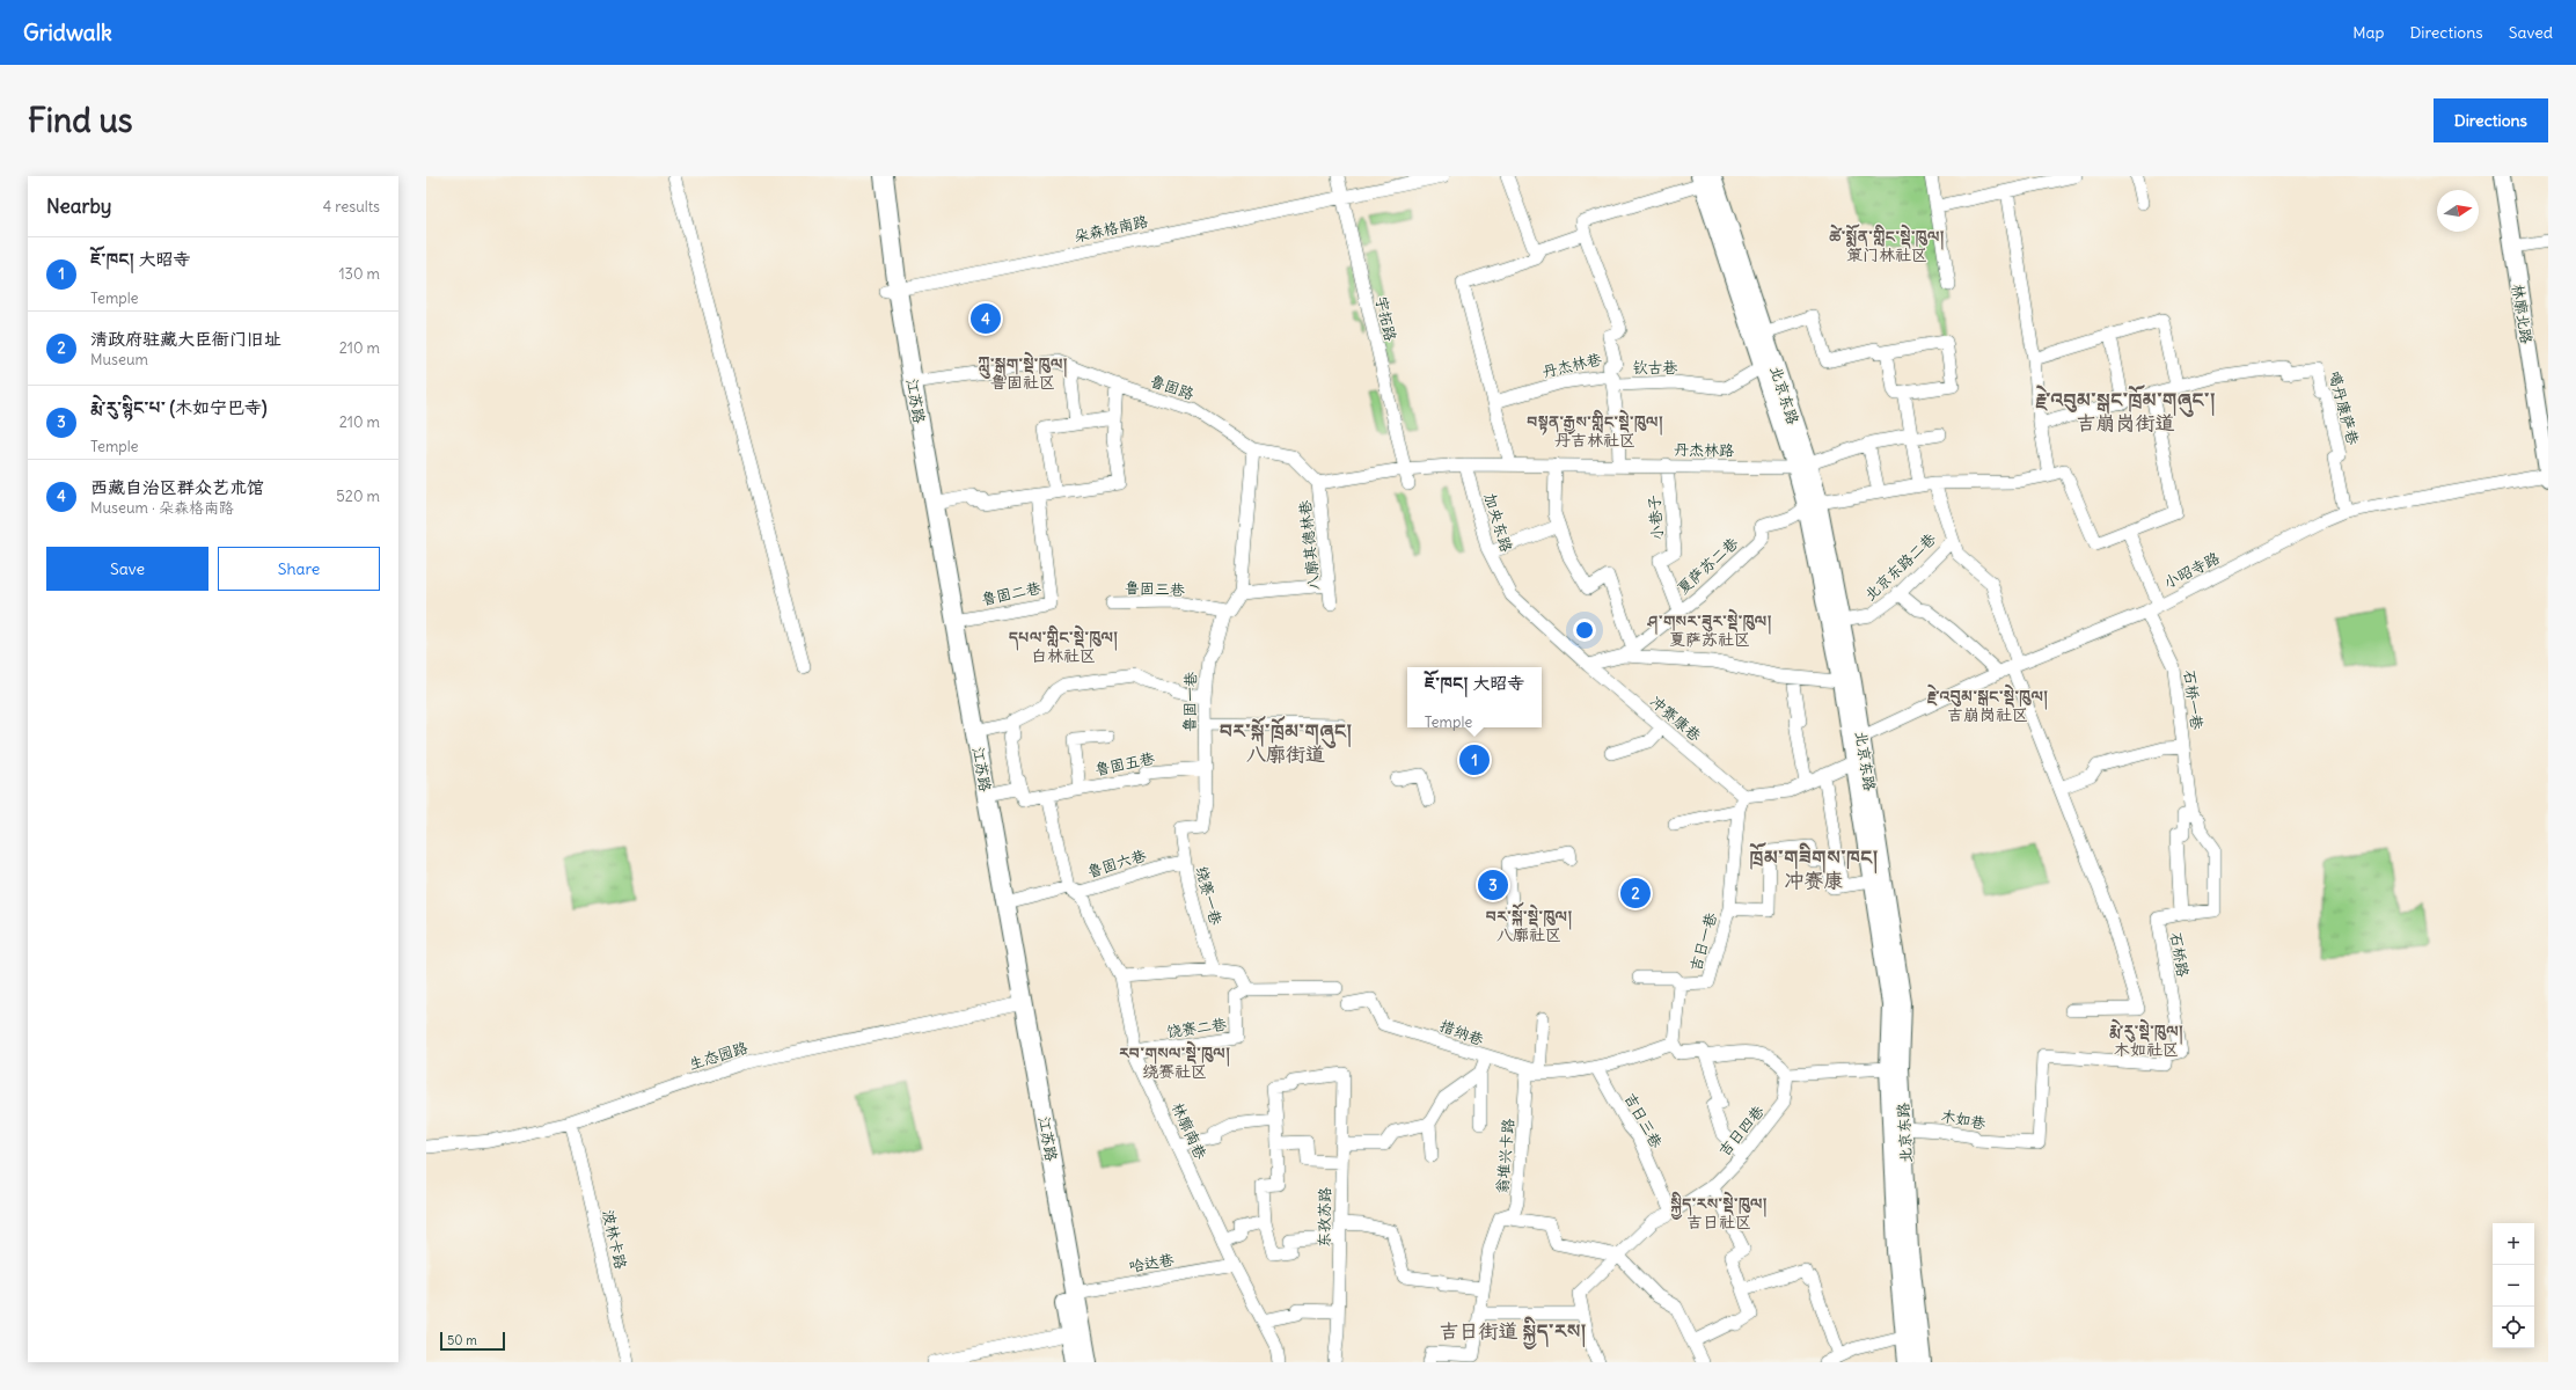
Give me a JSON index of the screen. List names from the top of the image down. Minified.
{"streets":{"highway":["江苏路"],"main road":["林廓北路","北京东路"],"street":["朵森格南路","宇拓路","丹杰林巷","钦古巷","鲁固路","噶丹康萨巷","丹杰林路","小巷子","加央东路","八廓其德林巷","夏萨苏二巷","北京东路二巷","小昭寺路","鲁固三巷","鲁固二巷","石桥一巷","鲁固一巷","冲赛康巷","鲁固五巷","鲁固六巷","绕赛一巷","吉日一巷","石桥路","饶赛二巷","措纳巷","生态园路","木如巷","吉日三巷","林廓南巷","吉日四巷","翁堆兴卡路","东孜苏路","波林卡路","哈达巷"]},"crossings":[["朵森格南路","宇拓路"],["朵森格南路","江苏路"],["林廓北路","小昭寺路"],["宇拓路","丹杰林路"],["丹杰林巷","钦古巷"],["钦古巷","北京东路"],["钦古巷","丹杰林路"],["鲁固路","江苏路"],["鲁固路","八廓其德林巷"],["北京东路","丹杰林路"],["北京东路","夏萨苏二巷"],["北京东路","北京东路二巷"],["北京东路","小昭寺路"],["北京东路","木如巷"],["江苏路","鲁固二巷"],["江苏路","鲁固六巷"],["江苏路","生态园路"],["江苏路","哈达巷"],["噶丹康萨巷","小昭寺路"],["丹杰林路","小巷子"],["丹杰林路","加央东路"],["小巷子","夏萨苏二巷"],["加央东路","冲赛康巷"],["北京东路二巷","小昭寺路"],["小昭寺路","石桥一巷"],["鲁固三巷","鲁固一巷"],["鲁固一巷","鲁固五巷"],["鲁固一巷","绕赛一巷"],["冲赛康巷","吉日一巷"],["鲁固六巷","绕赛一巷"],["鲁固六巷","林廓南巷"],["石桥路","木如巷"],["饶赛二巷","林廓南巷"],["措纳巷","翁堆兴卡路"],["生态园路","波林卡路"],["吉日三巷","吉日四巷"],["林廓南巷","哈达巷"]],"districts":["ཚེ་སྨོན་གླིང་སྡེ་ཁུལ། 策门林社区","ཀླུ་སྒུག་སྡེ་ཁུལ། 鲁固社区","རྗེ་འབུམ་སྒང་ཁྲོམ་གཞུང་། 吉崩岗街道","བསྟན་རྒྱས་གླིང་སྡེ་ཁུལ། 丹吉林社区","ཤ་གསར་ཟུར་སྡེ་ཁུལ། 夏萨苏社区","དཔལ་གླིང་སྡེ་ཁུལ། 白林社区","རྗེ་འབུམ་སྒང་སྡེ་ཁུལ། 吉崩岗社区","བར་སྐོ་ཁྲོམ་གཞུང། 八廓街道","ཁྲོམ་གཟིགས་ཁང། 冲赛康","བར་སྐོ་སྡེ་ཁུལ། 八廓社区","རྨེ་རུ་སྡེ་ཁུལ། 木如社区","རབ་གསལ་སྡེ་ཁུལ། 绕赛社区","སྐྱིད་རས་སྡེ་ཁུལ། 吉日社区","吉日街道 སྐྱིད་རས།"],"scale_bar":"50 m","north":"right","page":{"header":"Gridwalk","nav":["Map","Directions","Saved"],"buttons":["Directions",["Save","Share"]],"title":"Find us","heading":["Nearby","4 results"],"list":[{"mark":"1","name":"ཇོ་ཁང། 大昭寺","note":"Temple","value":"130 m"},{"mark":"2","name":"清政府驻藏大臣衙门旧址","note":"Museum","value":"210 m"},{"mark":"3","name":"རྨེ་རུ་སྙིང་པ་ (木如宁巴寺)","note":"Temple","value":"210 m"},{"mark":"4","name":"西藏自治区群众艺术馆","note":"Museum · 朵森格南路","value":"520 m"}],"pins":["4","1","3","2"],"popup":["ཇོ་ཁང། 大昭寺","Temple"],"map_buttons":["+","−"],"scale":"50 m"}}
